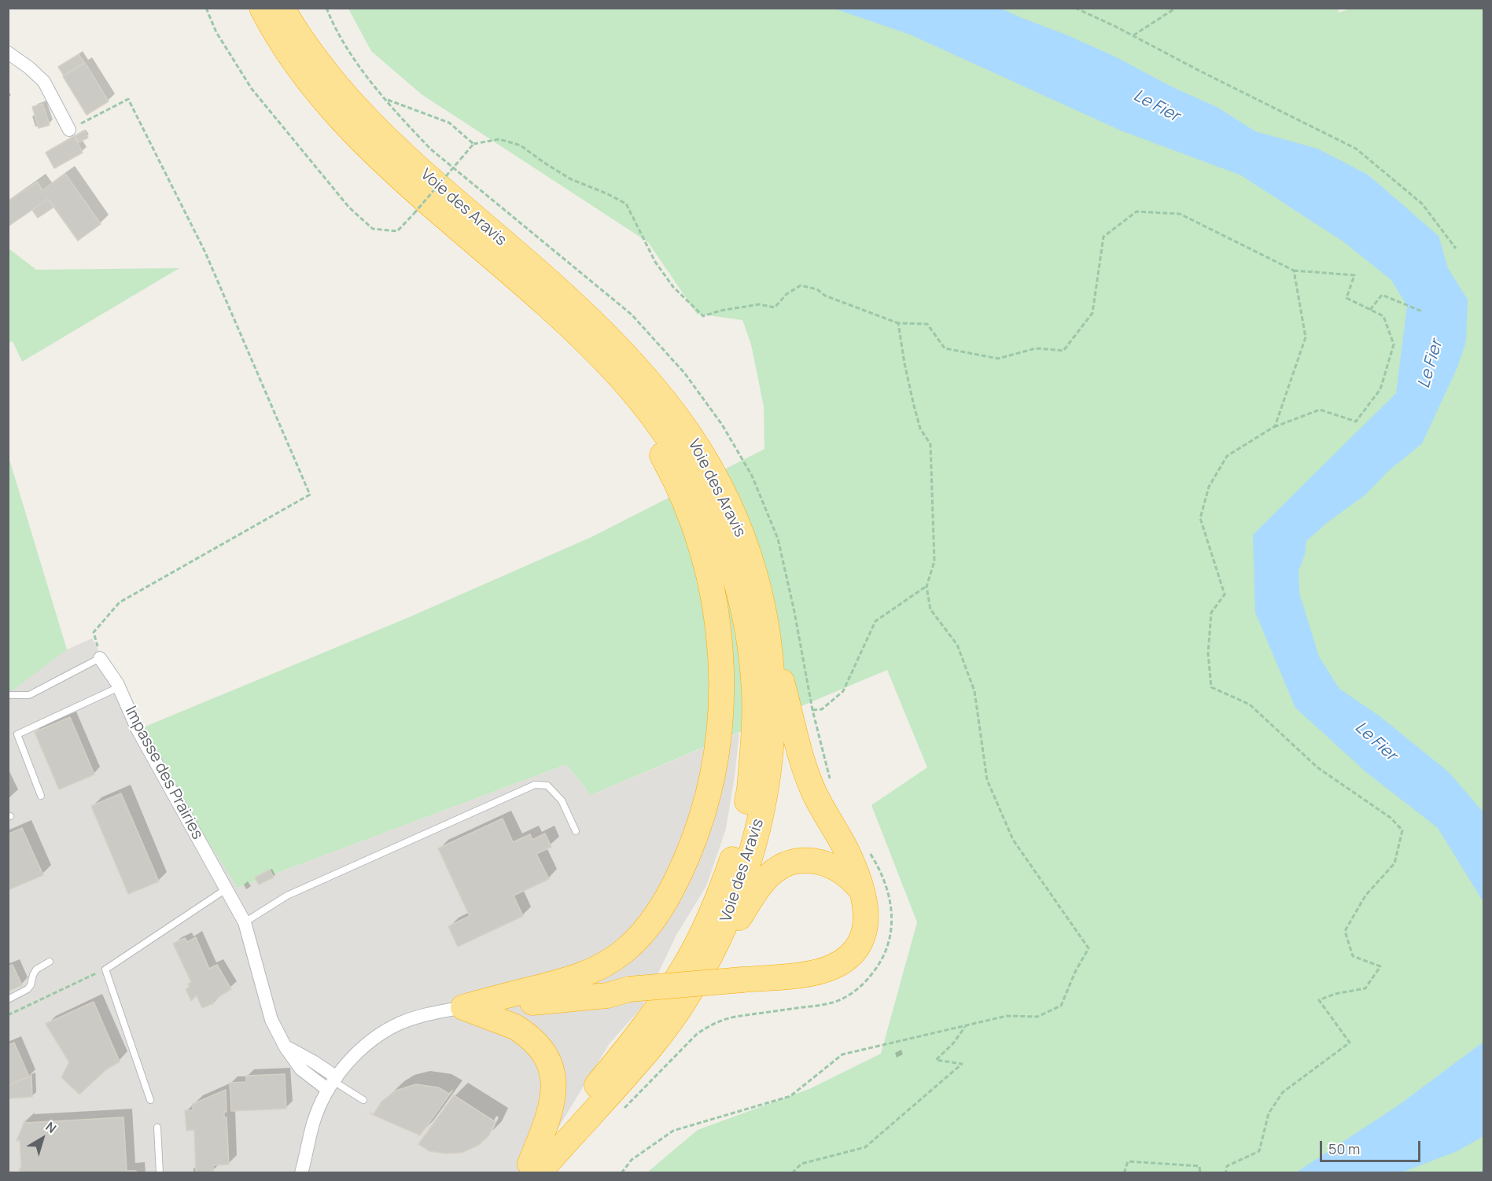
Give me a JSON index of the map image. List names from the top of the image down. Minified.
{"streets":{"highway":["Voie des Aravis"],"street":["Impasse des Prairies"]},"water":["Le Fier"],"scale_bar":"50 m","north":"top right"}
